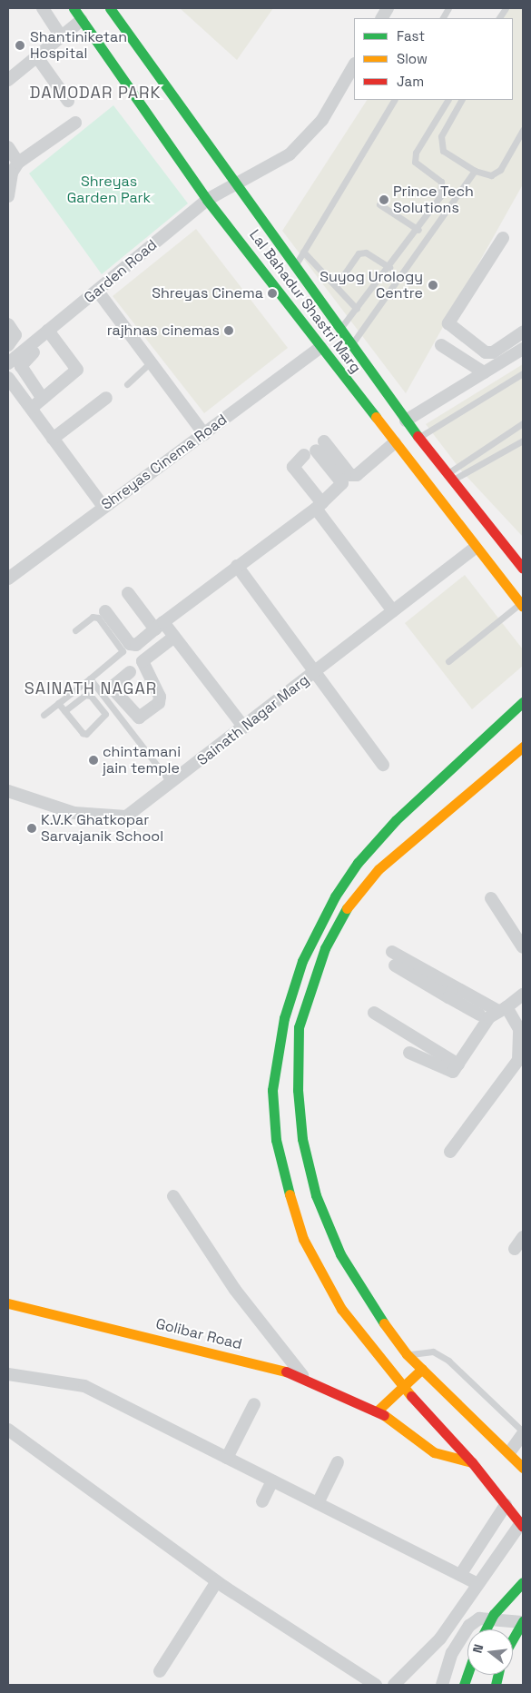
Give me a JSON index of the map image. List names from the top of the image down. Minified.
{"streets":{"main road":["Lal Bahadur Shastri Marg","Golibar Road"],"street":["Garden Road","Shreyas Cinema Road","Sainath Nagar Marg"]},"crossings":[["Garden Road","Lal Bahadur Shastri Marg"],["Lal Bahadur Shastri Marg","Shreyas Cinema Road"],["Lal Bahadur Shastri Marg","Sainath Nagar Marg"]],"districts":["DAMODAR PARK","SAINATH NAGAR"],"parks":["Shreyas Garden Park"],"places":["Shantiniketan Hospital","Prince Tech Solutions","Suyog Urology Centre","Shreyas Cinema","rajhnas cinemas","chintamani jain temple","K.V.K Ghatkopar Sarvajanik School"],"legend":["Fast","Slow","Jam"],"north":"left"}
